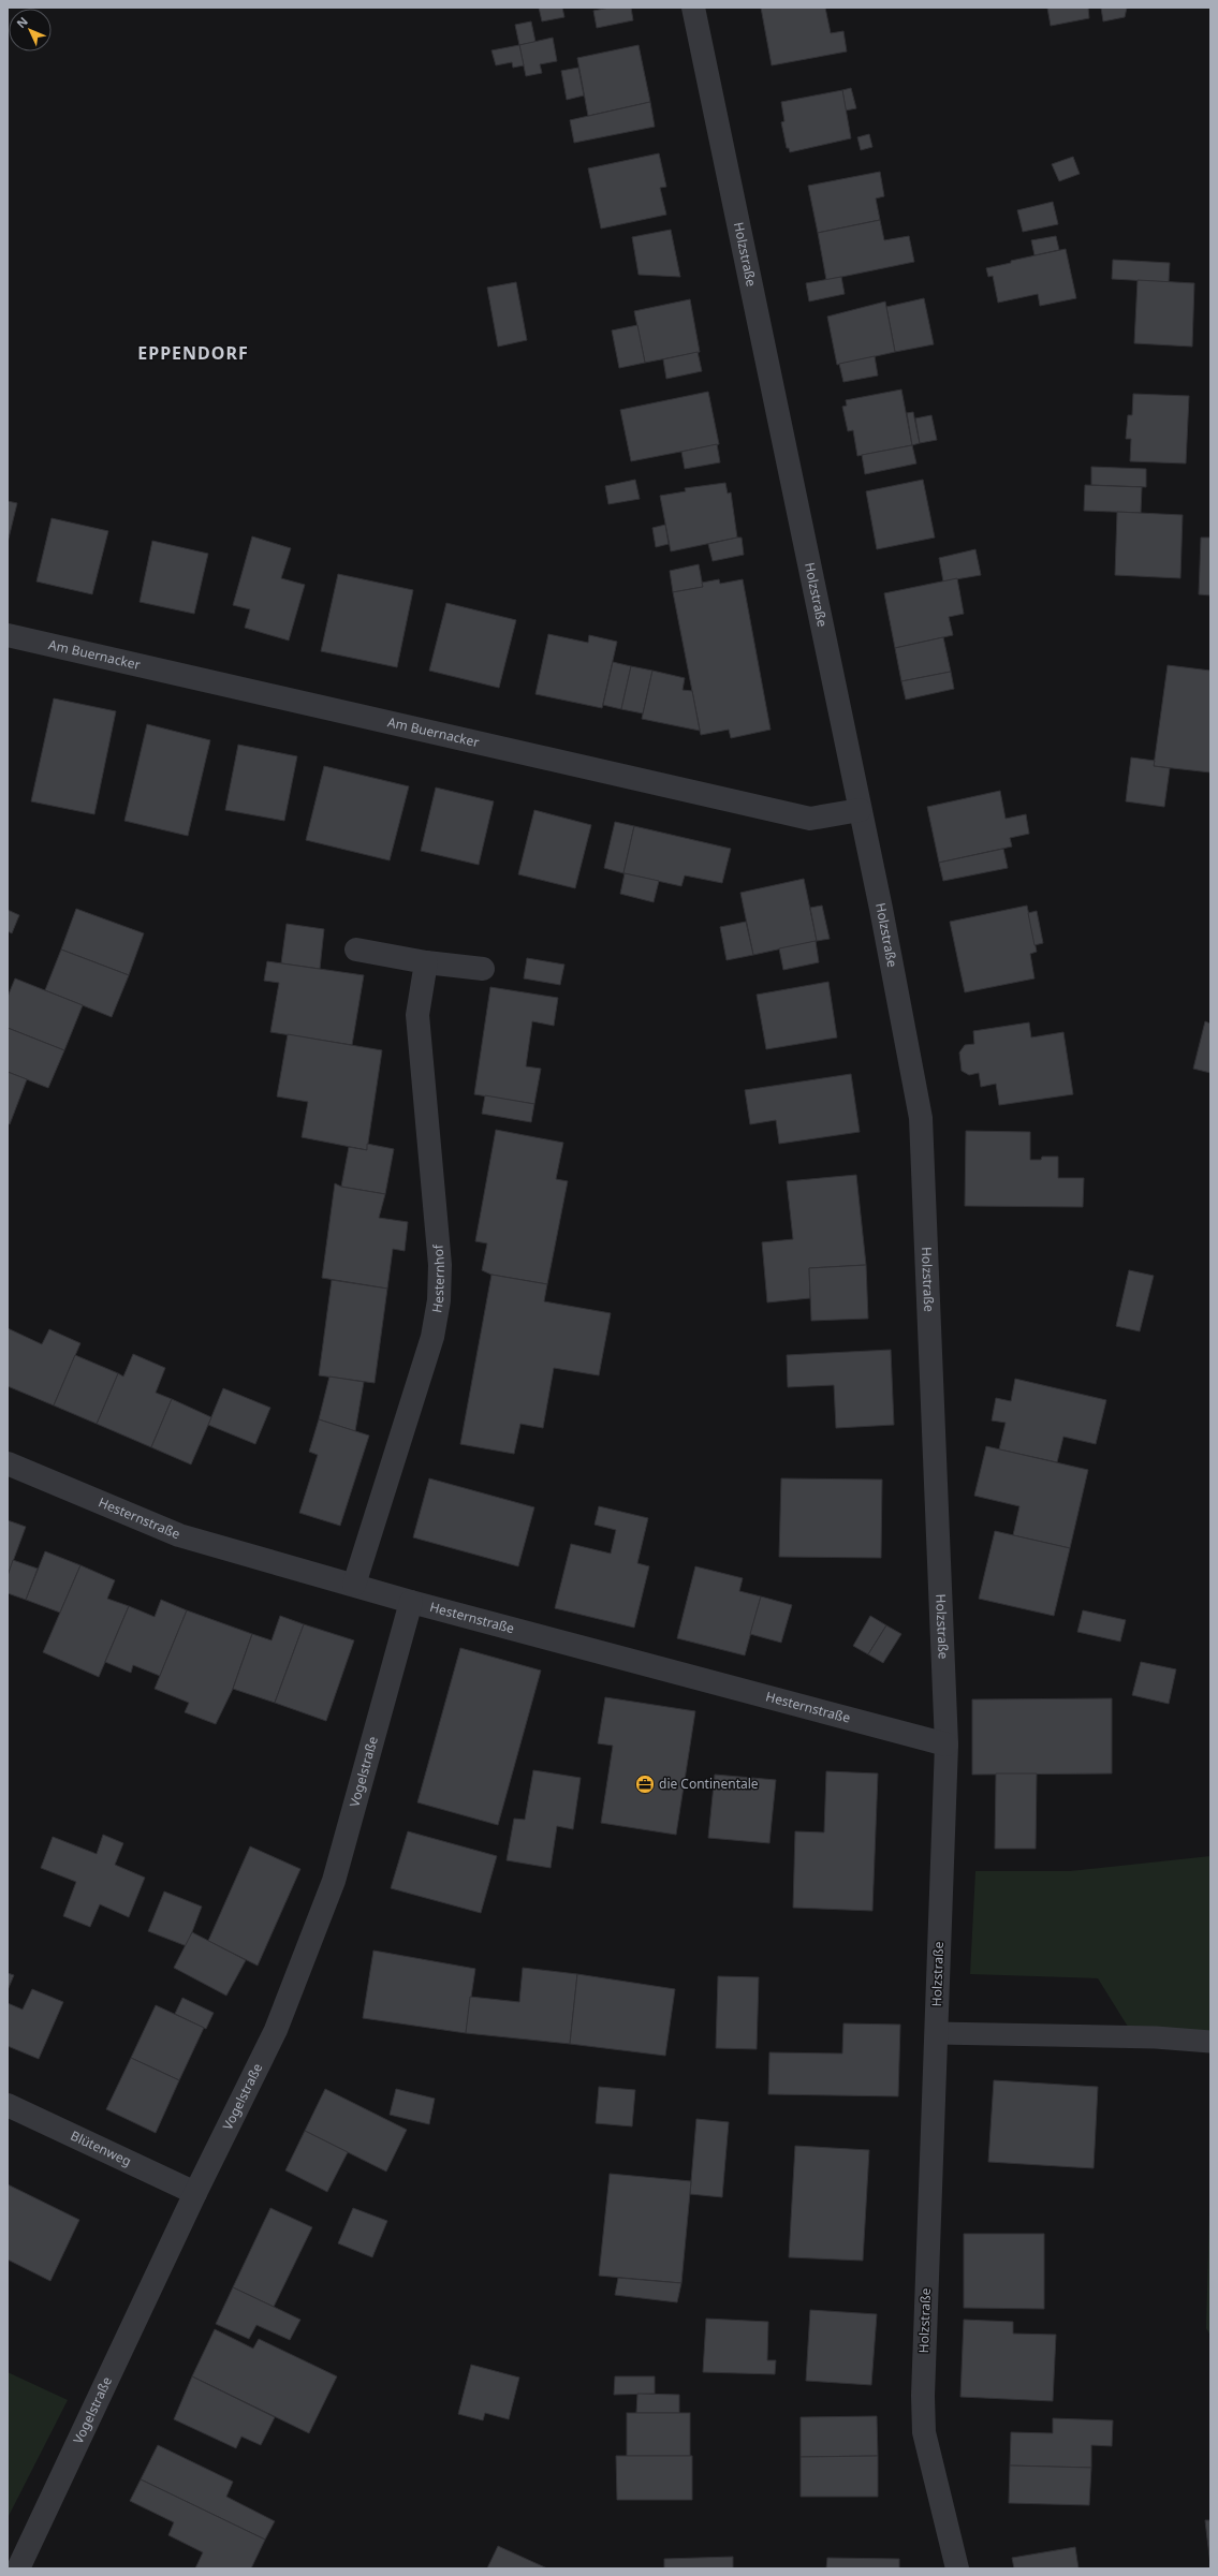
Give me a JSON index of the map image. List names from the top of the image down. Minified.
{"streets":{"street":["Holzstraße","Am Buernacker","Hesternhof","Hesternstraße","Vogelstraße","Blütenweg"]},"crossings":[["Holzstraße","Am Buernacker"],["Holzstraße","Hesternstraße"],["Hesternhof","Hesternstraße"],["Hesternstraße","Vogelstraße"],["Vogelstraße","Blütenweg"]],"districts":["EPPENDORF"],"places":{"office":["die Continentale"]},"north":"top left"}
